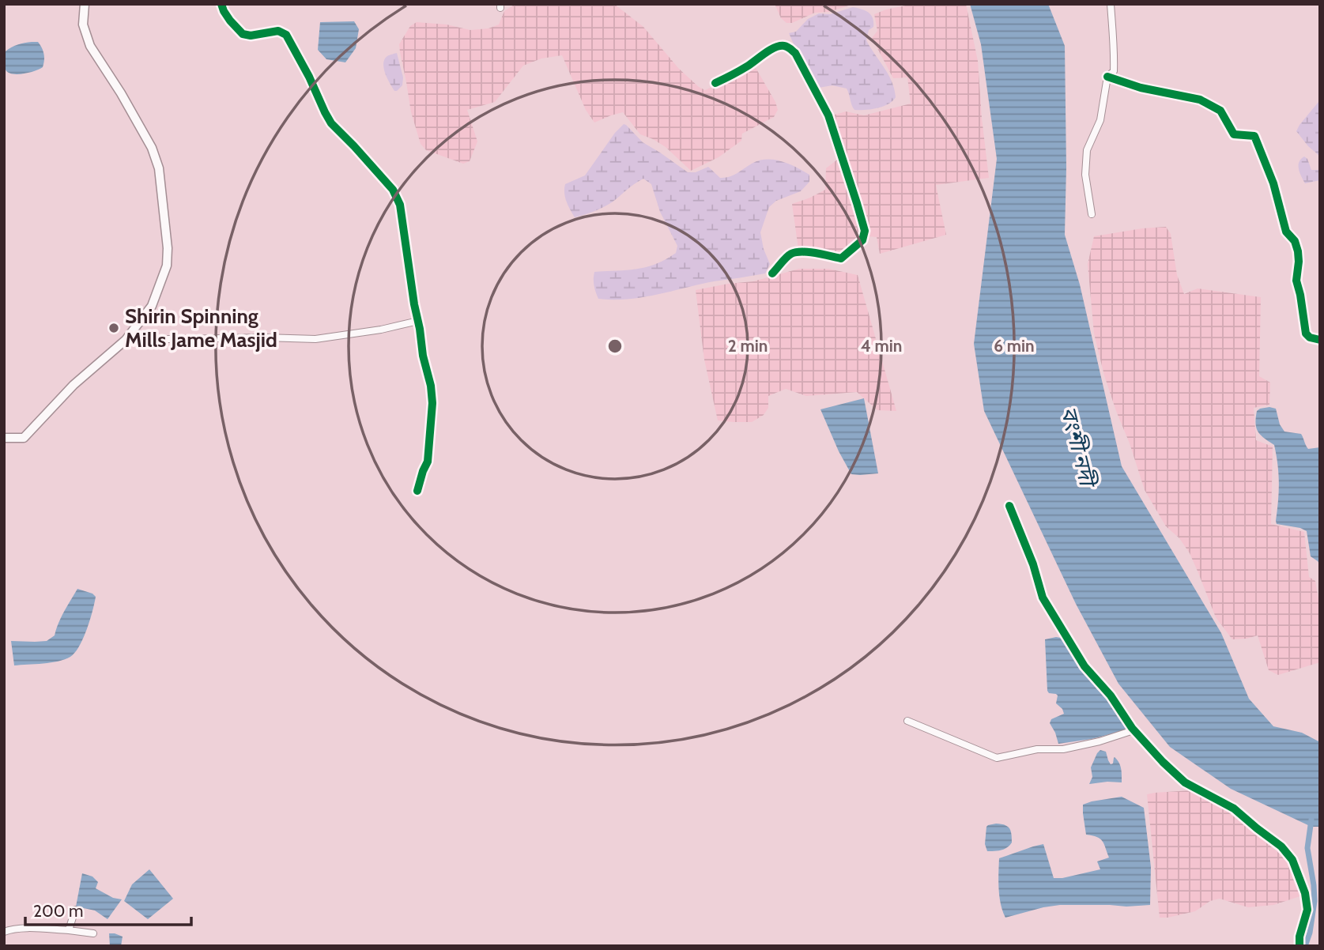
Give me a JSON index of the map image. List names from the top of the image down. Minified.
{"water":["বংশী নদী"],"places":["Shirin Spinning Mills Jame Masjid"],"scale_bar":"200 m","rings":["2 min","4 min","6 min"]}
